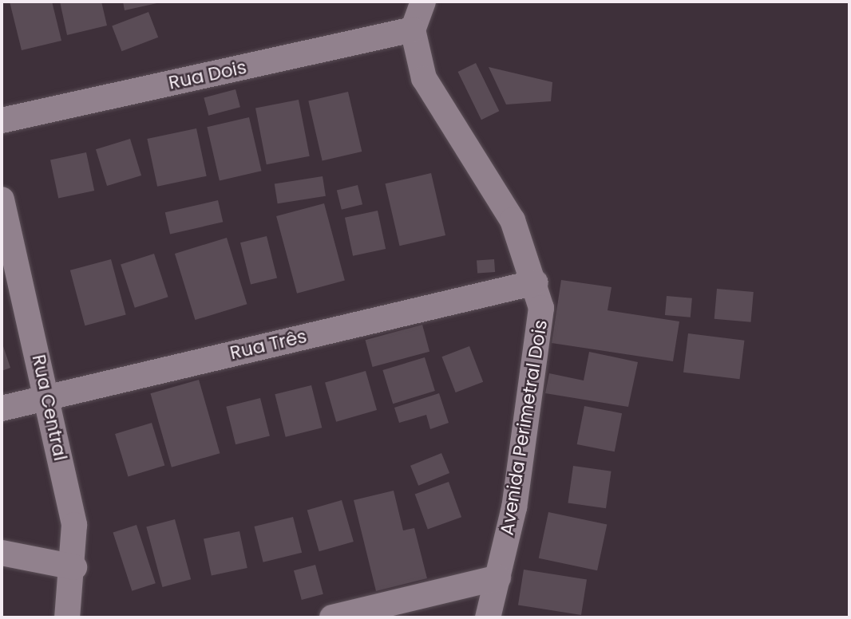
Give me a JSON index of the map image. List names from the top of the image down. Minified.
{"streets":{"street":["Rua Dois","Rua Três","Rua Central","Avenida Perimetral Dois"]},"crossings":[["Rua Dois","Avenida Perimetral Dois"],["Rua Três","Rua Central"],["Rua Três","Avenida Perimetral Dois"]]}
